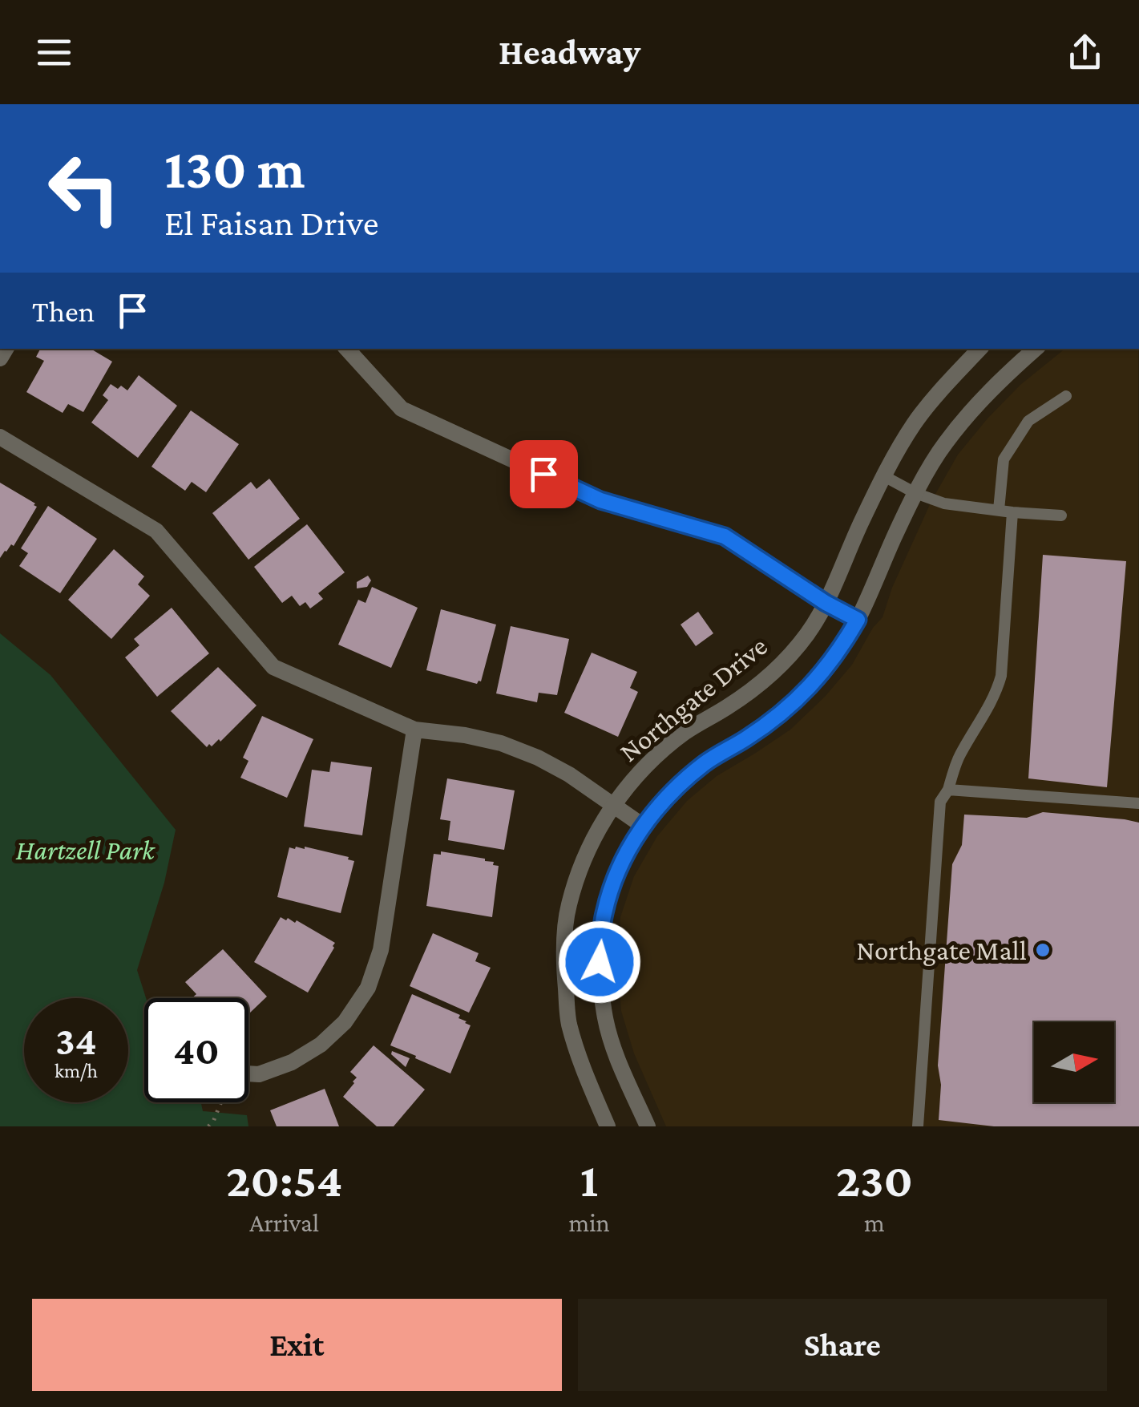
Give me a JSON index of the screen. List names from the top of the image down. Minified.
{"streets":{"street":["Northgate Drive"]},"parks":["Hartzell Park"],"places":["Northgate Mall"],"north":"right","page":{"header":"Headway","turn":["130 m","El Faisan Drive"],"then":"Then","speed":"34 km/h","limit":"40","eta":["20:54","Arrival","1","min","230","m"],"buttons":["Exit","Share"]}}
